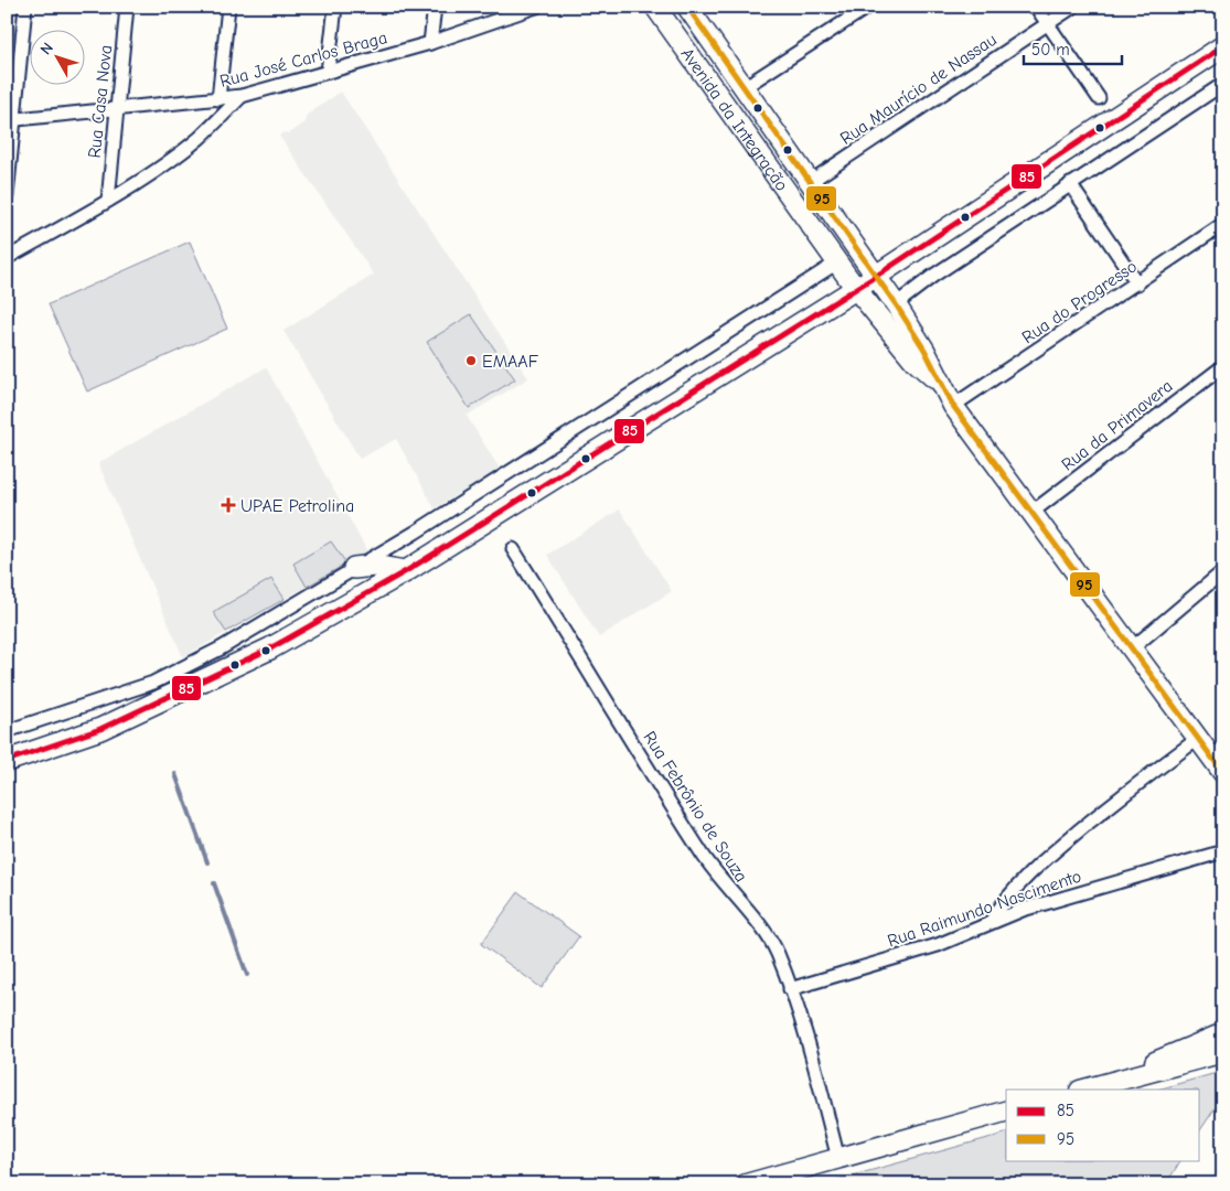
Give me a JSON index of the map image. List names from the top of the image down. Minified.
{"streets":{"main road":["Avenida da Integração"],"street":["Rua José Carlos Braga","Rua Maurício de Nassau","Rua Casa Nova","Rua do Progresso","Rua da Primavera","Rua Febrônio de Souza","Rua Raimundo Nascimento"]},"crossings":[["Rua José Carlos Braga","Rua Casa Nova"],["Rua Maurício de Nassau","Avenida da Integração"],["Avenida da Integração","Rua do Progresso"],["Avenida da Integração","Rua da Primavera"],["Rua Febrônio de Souza","Rua Raimundo Nascimento"]],"places":{"other":["EMAAF"],"health":["UPAE Petrolina"]},"lines":["transit line 95","transit line 85"],"legend":["85","95"],"scale_bar":"50 m","north":"top left"}
